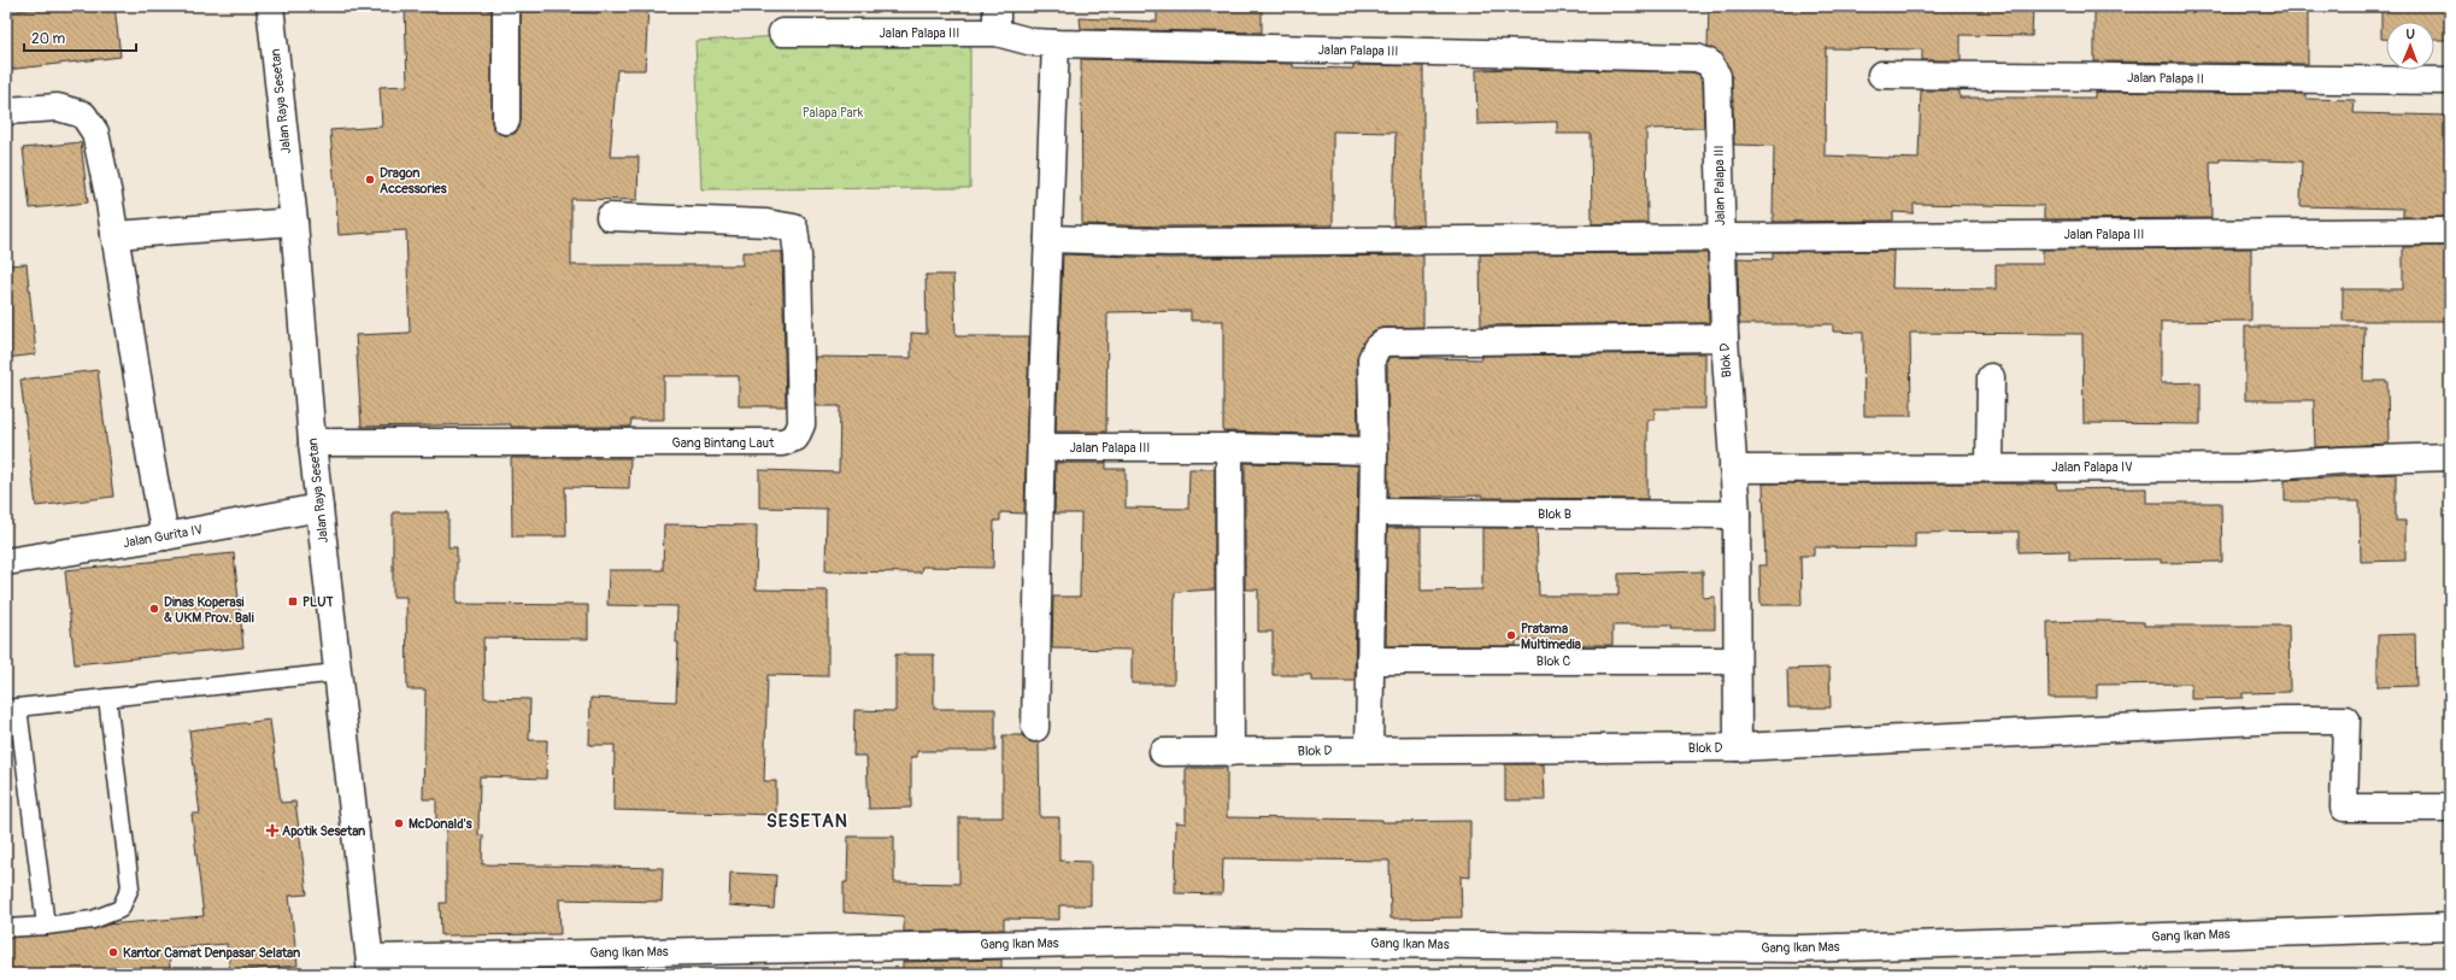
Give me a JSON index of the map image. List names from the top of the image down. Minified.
{"streets":{"street":["Jalan Palapa III","Jalan Palapa II","Jalan Raya Sesetan","Blok D","Gang Bintang Laut","Jalan Palapa IV","Blok B","Jalan Gurita IV","Blok C","Gang Ikan Mas"]},"crossings":[["Jalan Palapa III","Blok D"],["Jalan Raya Sesetan","Gang Bintang Laut"],["Jalan Raya Sesetan","Jalan Gurita IV"],["Jalan Raya Sesetan","Gang Ikan Mas"],["Blok D","Jalan Palapa IV"],["Blok D","Blok B"],["Blok D","Blok C"]],"districts":["SESETAN"],"parks":["Palapa Park"],"places":{"other":["Dragon Accessories","Dinas Koperasi & UKM Prov. Bali","Pratama Multimedia","McDonald's","Kantor Camat Denpasar Selatan"],"transit":["PLUT"],"health":["Apotik Sesetan"]},"scale_bar":"20 m","north":"top"}
